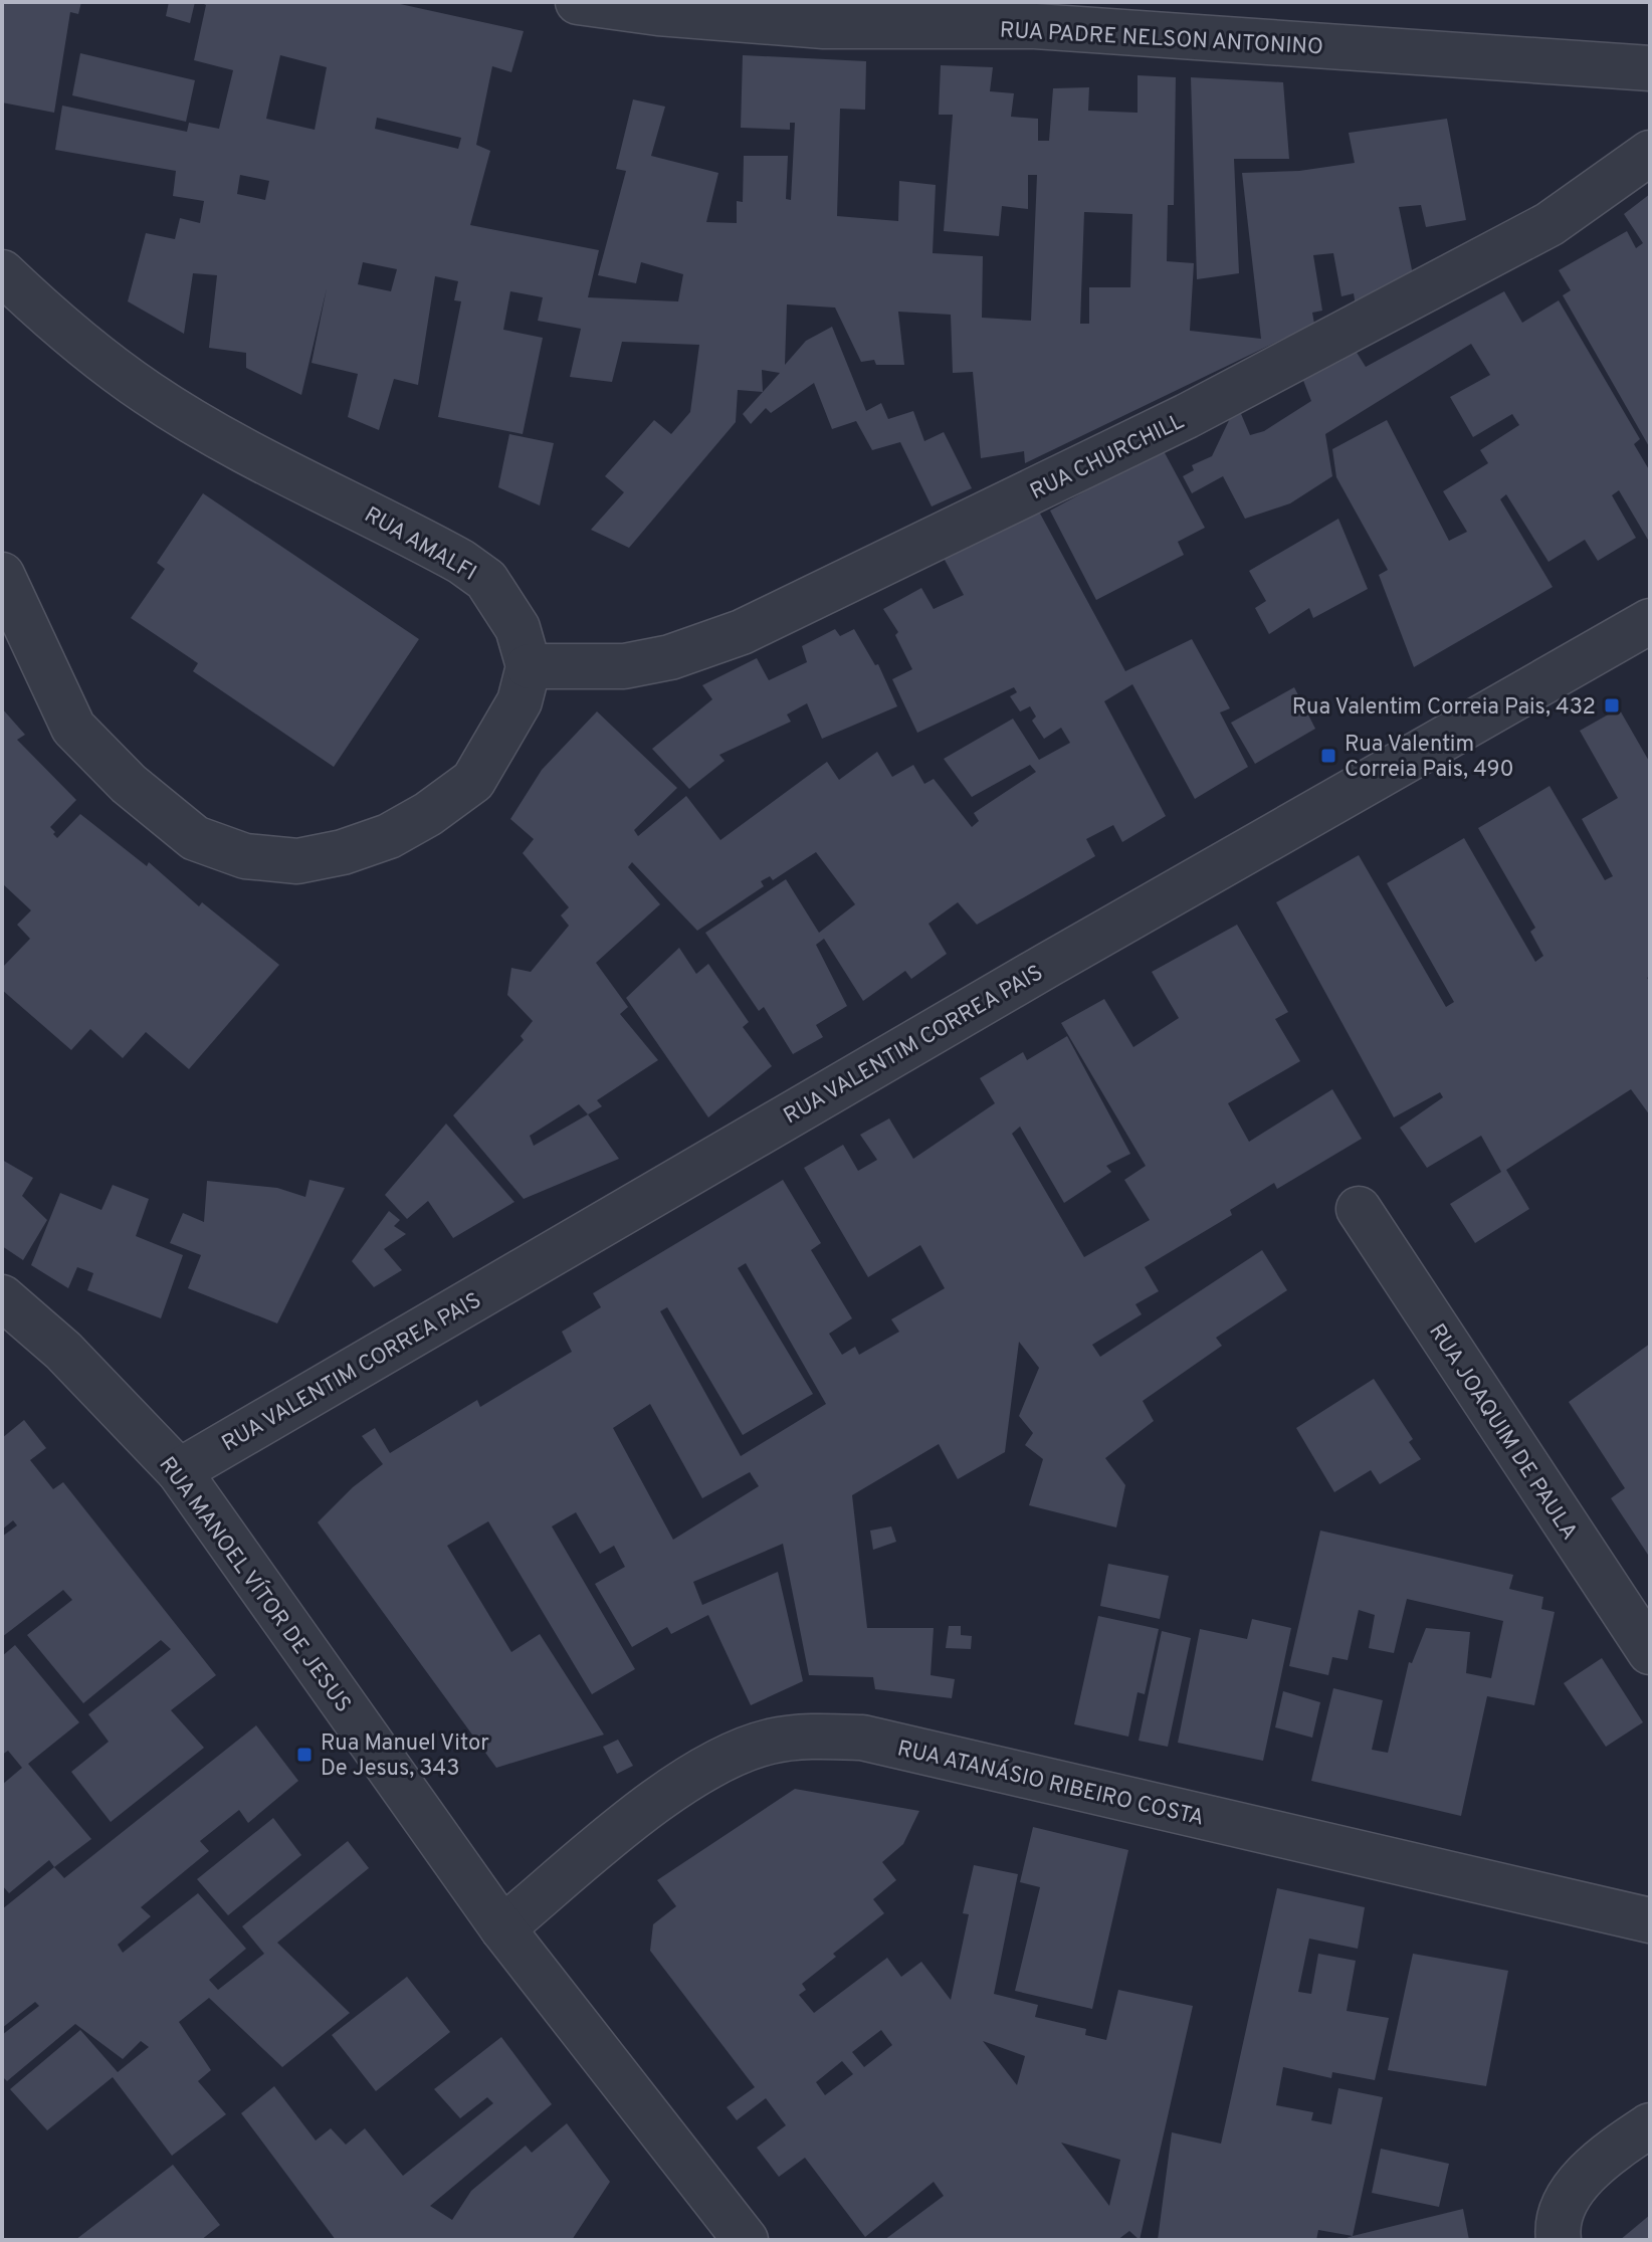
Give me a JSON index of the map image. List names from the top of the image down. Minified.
{"streets":{"street":["RUA PADRE NELSON ANTONINO","RUA CHURCHILL","RUA AMALFI","RUA VALENTIM CORREA PAIS","RUA JOAQUIM DE PAULA","RUA MANOEL VÍTOR DE JESUS","RUA ATANÁSIO RIBEIRO COSTA"]},"crossings":[["RUA CHURCHILL","RUA AMALFI"],["RUA VALENTIM CORREA PAIS","RUA MANOEL VÍTOR DE JESUS"],["RUA MANOEL VÍTOR DE JESUS","RUA ATANÁSIO RIBEIRO COSTA"]],"places":{"transit":["Rua Valentim Correia Pais, 432","Rua Valentim Correia Pais, 490","Rua Manuel Vitor De Jesus, 343"]}}
